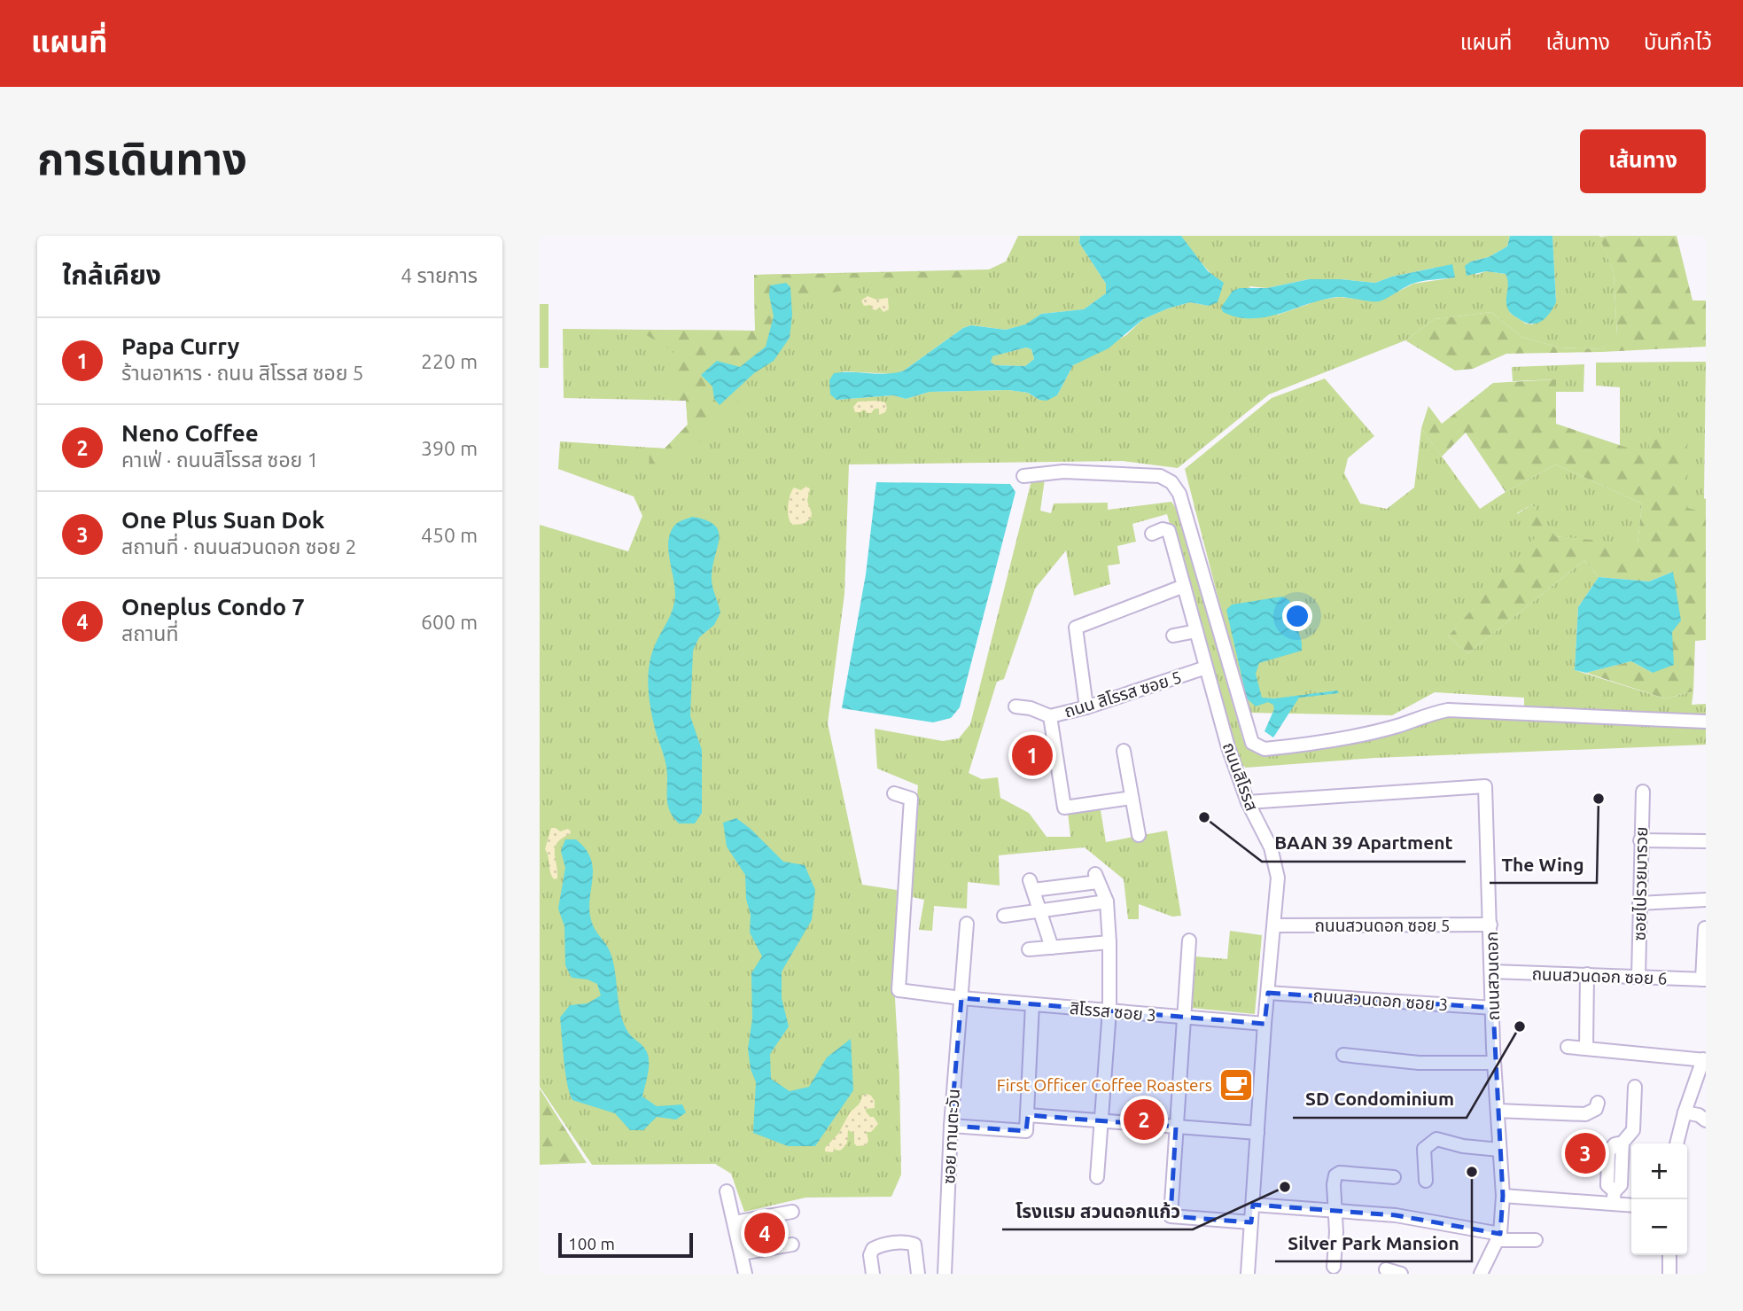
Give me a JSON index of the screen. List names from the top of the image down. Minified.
{"streets":{"street":["ถนน สิโรรส ซอย 5","ถนนสิโรรส","ซอยไปรวยมารวย","ถนนสวนดอก ซอย 5","ถนนสวนดอก","ถนนสวนดอก ซอย 6","ถนนสวนดอก ซอย 3","สิโรรส ซอย 3","ซอย ทานตะวัน"]},"crossings":[["ถนน สิโรรส ซอย 5","ถนนสิโรรส"],["ถนนสิโรรส","ถนนสวนดอก ซอย 5"],["ถนนสิโรรส","ถนนสวนดอก"],["ถนนสิโรรส","ถนนสวนดอก ซอย 3"],["ถนนสิโรรส","สิโรรส ซอย 3"],["ซอยไปรวยมารวย","ถนนสวนดอก ซอย 6"],["ถนนสวนดอก ซอย 5","ถนนสวนดอก"],["ถนนสวนดอก","ถนนสวนดอก ซอย 6"],["ถนนสวนดอก","ถนนสวนดอก ซอย 3"],["สิโรรส ซอย 3","ซอย ทานตะวัน"]],"places":{"other":["The Wing","BAAN 39 Apartment","SD Condominium","Silver Park Mansion","โรงแรม สวนดอกแก้ว"],"cafe":["First Officer Coffee Roasters"]},"scale_bar":"100 m","page":{"header":"แผนที่","nav":["แผนที่","เส้นทาง","บันทึกไว้"],"title":"การเดินทาง","buttons":"เส้นทาง","heading":["ใกล้เคียง","4 รายการ"],"list":[{"mark":"1","name":"Papa Curry","note":"ร้านอาหาร · ถนน สิโรรส ซอย 5","value":"220 m"},{"mark":"2","name":"Neno Coffee","note":"คาเฟ่ · ถนนสิโรรส ซอย 1","value":"390 m"},{"mark":"3","name":"One Plus Suan Dok","note":"สถานที่ · ถนนสวนดอก ซอย 2","value":"450 m"},{"mark":"4","name":"Oneplus Condo 7","note":"สถานที่","value":"600 m"}],"pins":["1","2","3","4"],"map_buttons":["+","−"],"scale":"100 m"}}
